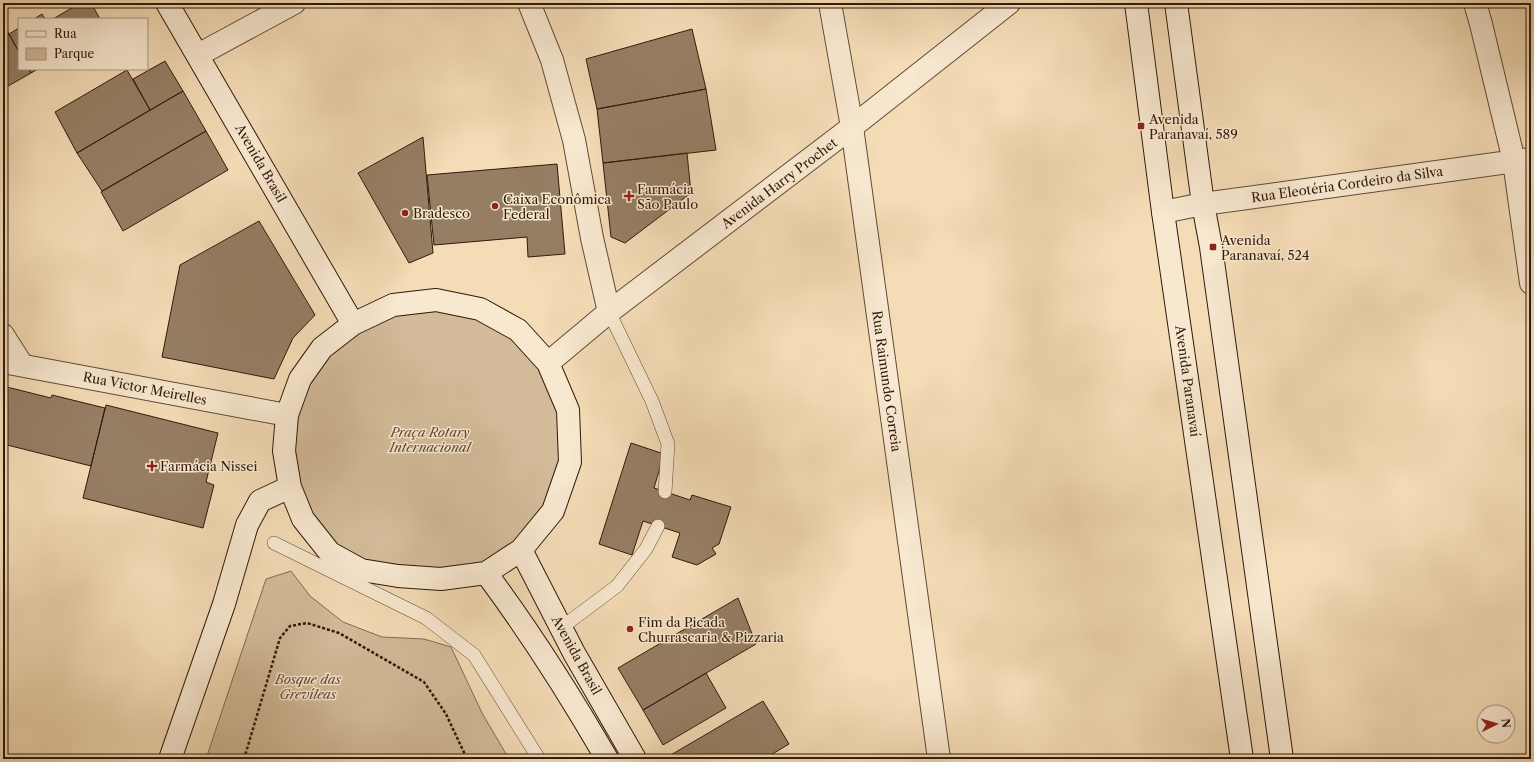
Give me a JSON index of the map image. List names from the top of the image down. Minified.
{"streets":{"main road":["Avenida Brasil","Avenida Harry Prochet","Rua Eleotéria Cordeiro da Silva","Rua Raimundo Correia","Avenida Paranavaí","Rua Victor Meirelles"]},"crossings":[["Avenida Harry Prochet","Rua Raimundo Correia"],["Rua Eleotéria Cordeiro da Silva","Avenida Paranavaí"]],"parks":["Praça Rotary Internacional","Bosque das Grevíleas"],"places":{"transit":["Avenida Paranavaí, 589","Avenida Paranavaí, 524"],"health":["Farmácia São Paulo","Farmácia Nissei"],"other":["Caixa Econômica Federal","Bradesco","Fim da Picada Churrascaria & Pizzaria"]},"legend":["Rua","Parque"],"north":"right"}
